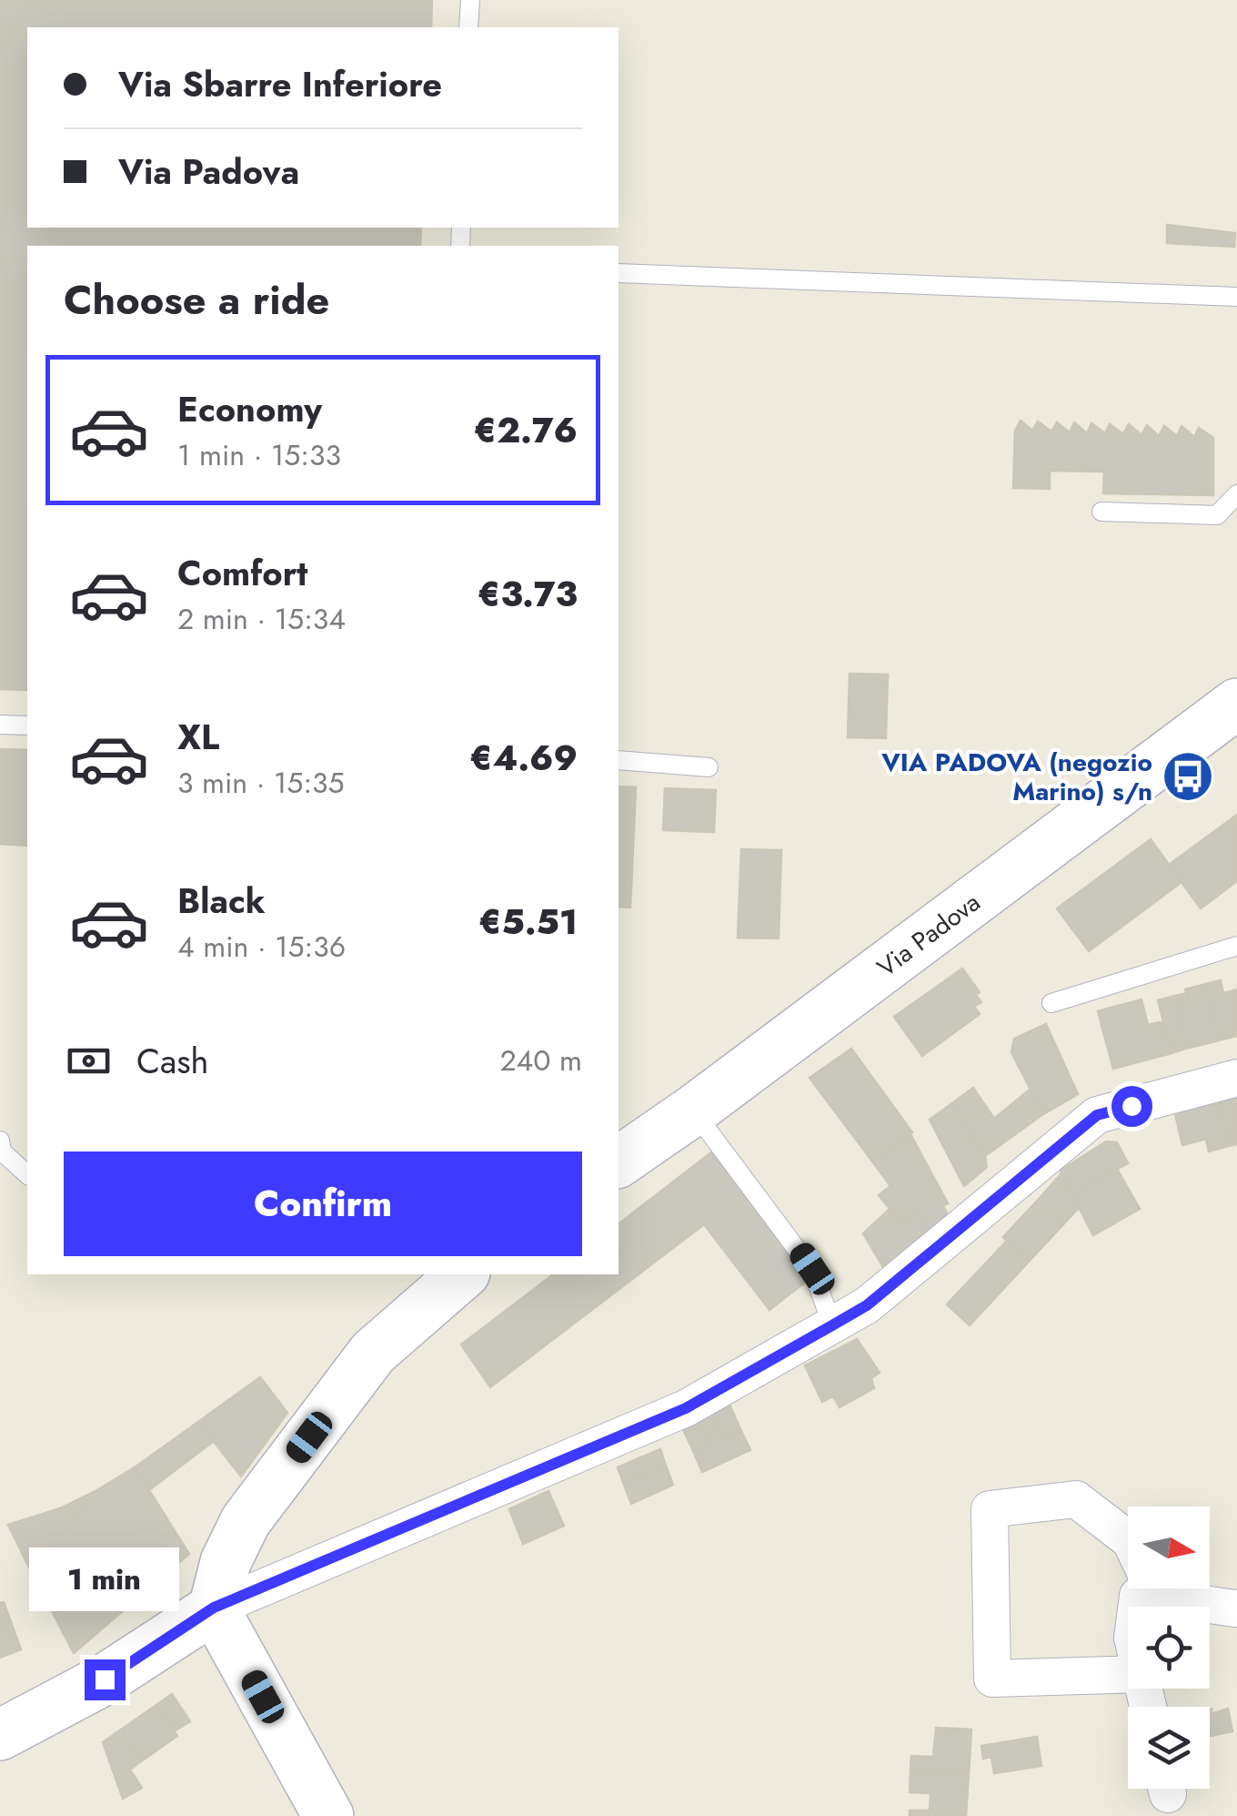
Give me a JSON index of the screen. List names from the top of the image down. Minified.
{"streets":{"street":["Via Padova"]},"places":{"bus stop":["VIA PADOVA (negozio Marino) s/n"]},"north":"right","page":{"banner":["Via Sbarre Inferiore","Via Padova"],"heading":"Choose a ride","list":[{"name":"Economy","note":"1 min · 15:33","value":"€2.76"},{"name":"Comfort","note":"2 min · 15:34","value":"€3.73"},{"name":"XL","note":"3 min · 15:35","value":"€4.69"},{"name":"Black","note":"4 min · 15:36","value":"€5.51"}],"pay":["Cash","240 m"],"buttons":"Confirm","bubble":"1 min"}}
